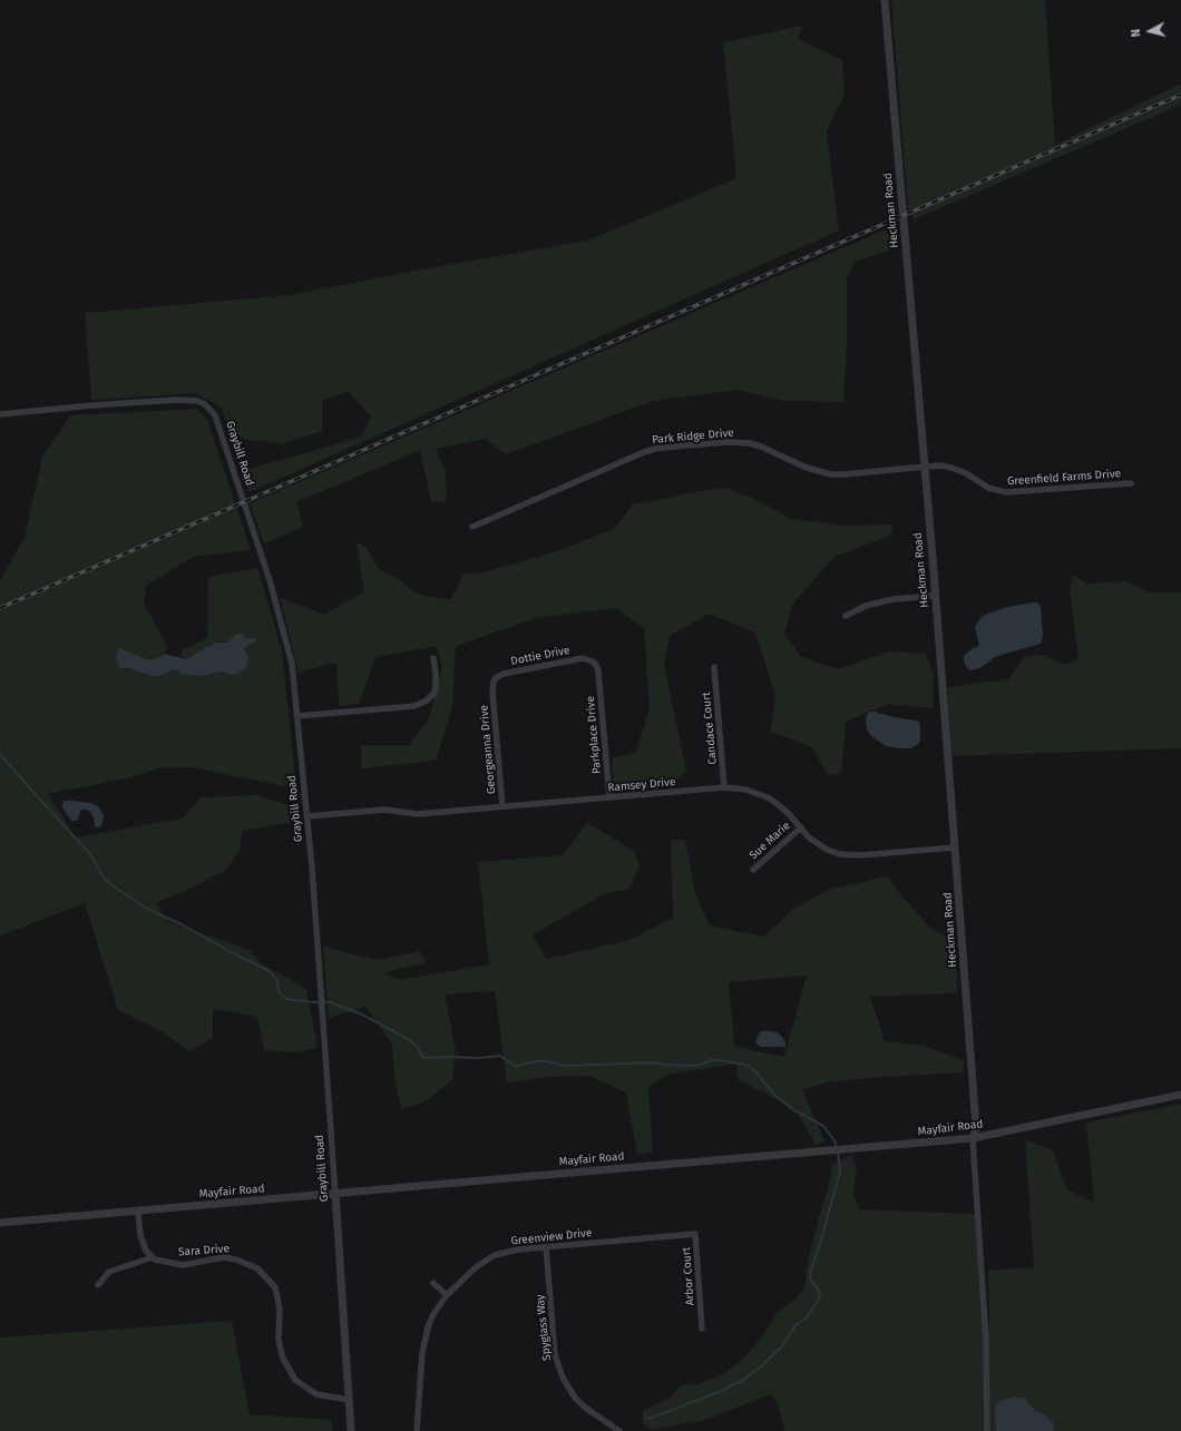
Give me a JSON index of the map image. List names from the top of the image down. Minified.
{"streets":{"street":["Heckman Road","Park Ridge Drive","Graybill Road","Greenfield Farms Drive","Dottie Drive","Candace Court","Parkplace Drive","Georgeanna Drive","Ramsey Drive","Sue Marie","Mayfair Road","Greenview Drive","Sara Drive","Arbor Court","Spyglass Way"]},"crossings":[["Heckman Road","Park Ridge Drive"],["Heckman Road","Greenfield Farms Drive"],["Heckman Road","Ramsey Drive"],["Heckman Road","Mayfair Road"],["Park Ridge Drive","Greenfield Farms Drive"],["Graybill Road","Ramsey Drive"],["Graybill Road","Mayfair Road"],["Graybill Road","Sara Drive"],["Dottie Drive","Parkplace Drive"],["Dottie Drive","Georgeanna Drive"],["Candace Court","Ramsey Drive"],["Parkplace Drive","Ramsey Drive"],["Georgeanna Drive","Ramsey Drive"],["Ramsey Drive","Sue Marie"],["Greenview Drive","Arbor Court"],["Greenview Drive","Spyglass Way"]],"north":"left"}
